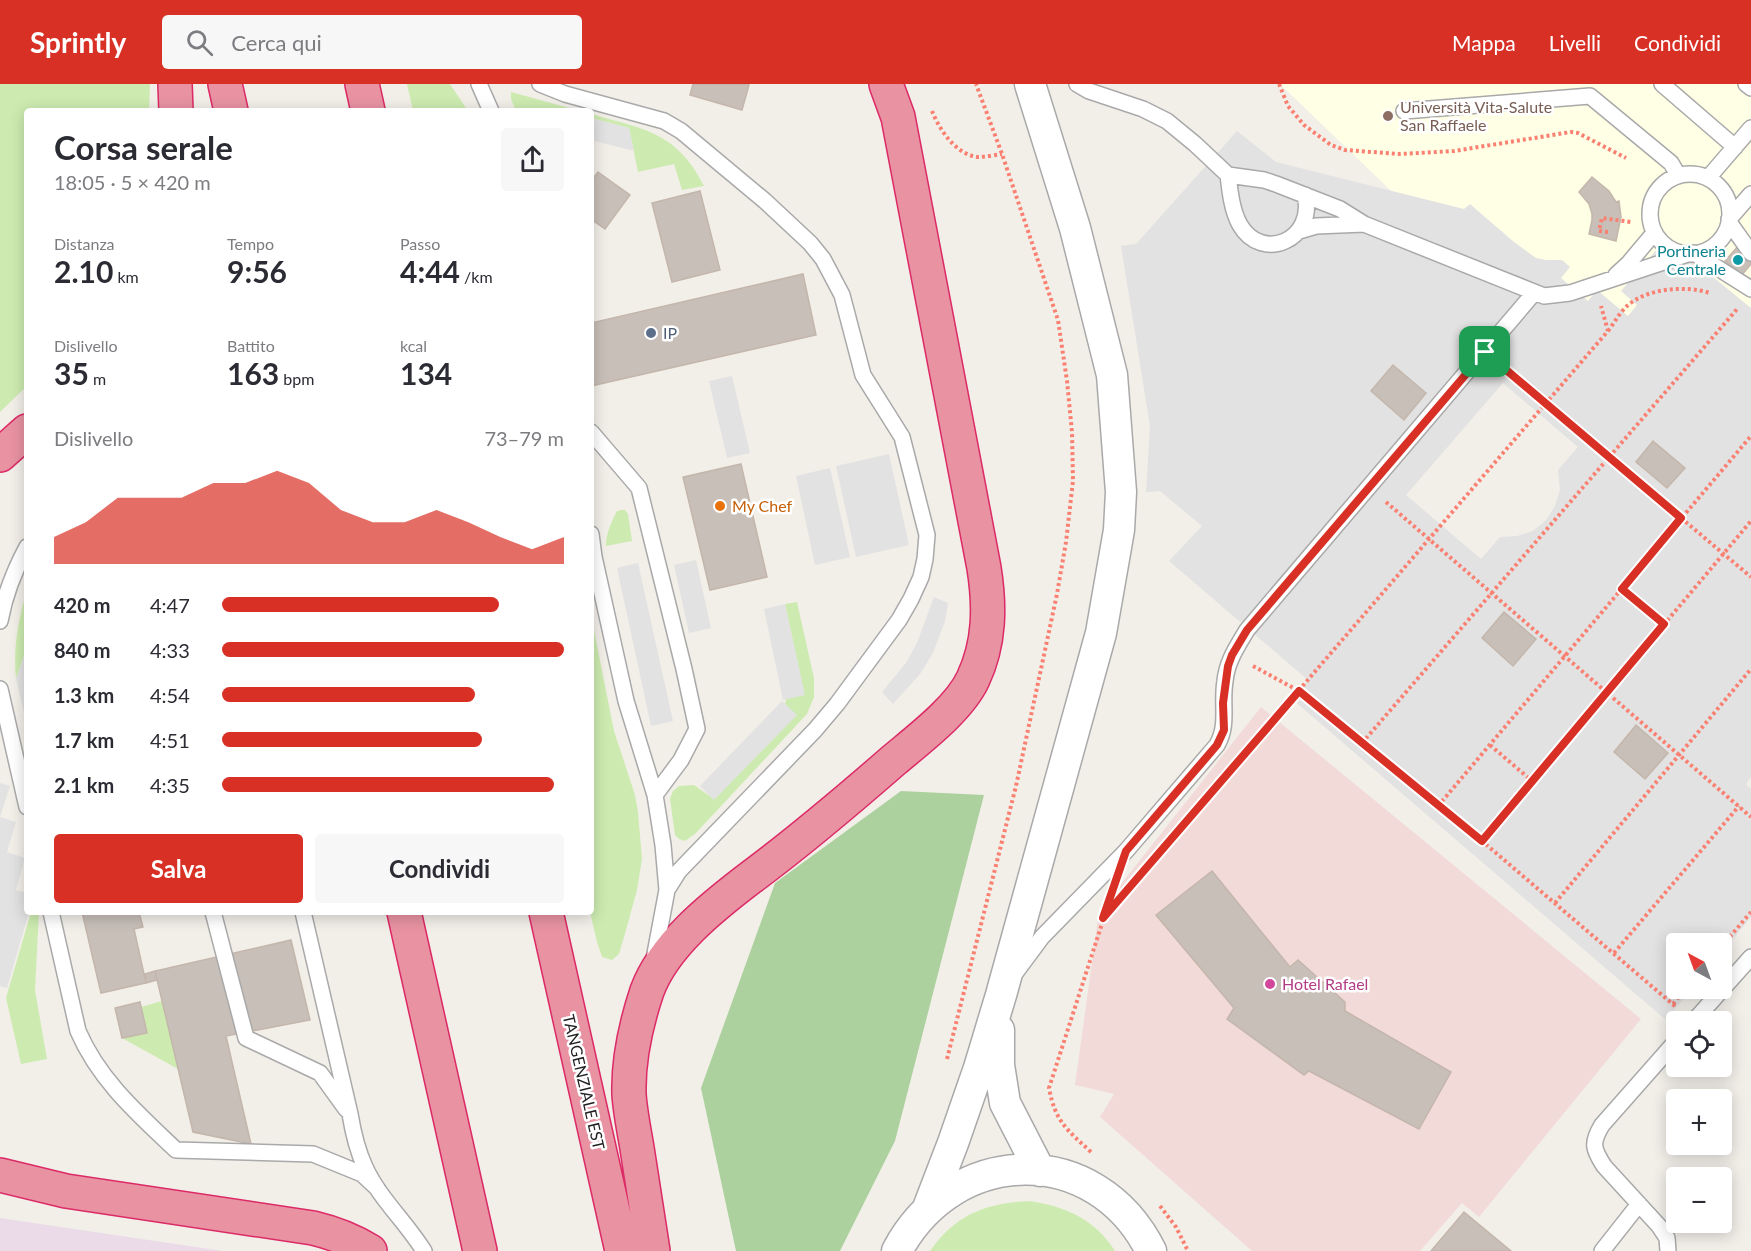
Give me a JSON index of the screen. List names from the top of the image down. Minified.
{"streets":{"highway":["TANGENZIALE EST"]},"places":["Università Vita-Salute San Raffaele","Portineria Centrale","IP","My Chef","Hotel Rafael"],"north":"top left","page":{"header":"Sprintly","search":"Cerca qui","nav":["Mappa","Livelli","Condividi"],"heading":["Corsa serale","18:05 · 5 × 420 m"],"stats":[["Distanza","2.10 km"],["Tempo","9:56"],["Passo","4:44 /km"],["Dislivello","35 m"],["Battito","163 bpm"],["kcal","134"]],"chart":["Dislivello","73–79 m"],"list":[{"name":"420 m","note":"4:47"},{"name":"840 m","note":"4:33"},{"name":"1.3 km","note":"4:54"},{"name":"1.7 km","note":"4:51"},{"name":"2.1 km","note":"4:35"}],"buttons":["Salva","Condividi"],"map_buttons":["+","−"]}}
